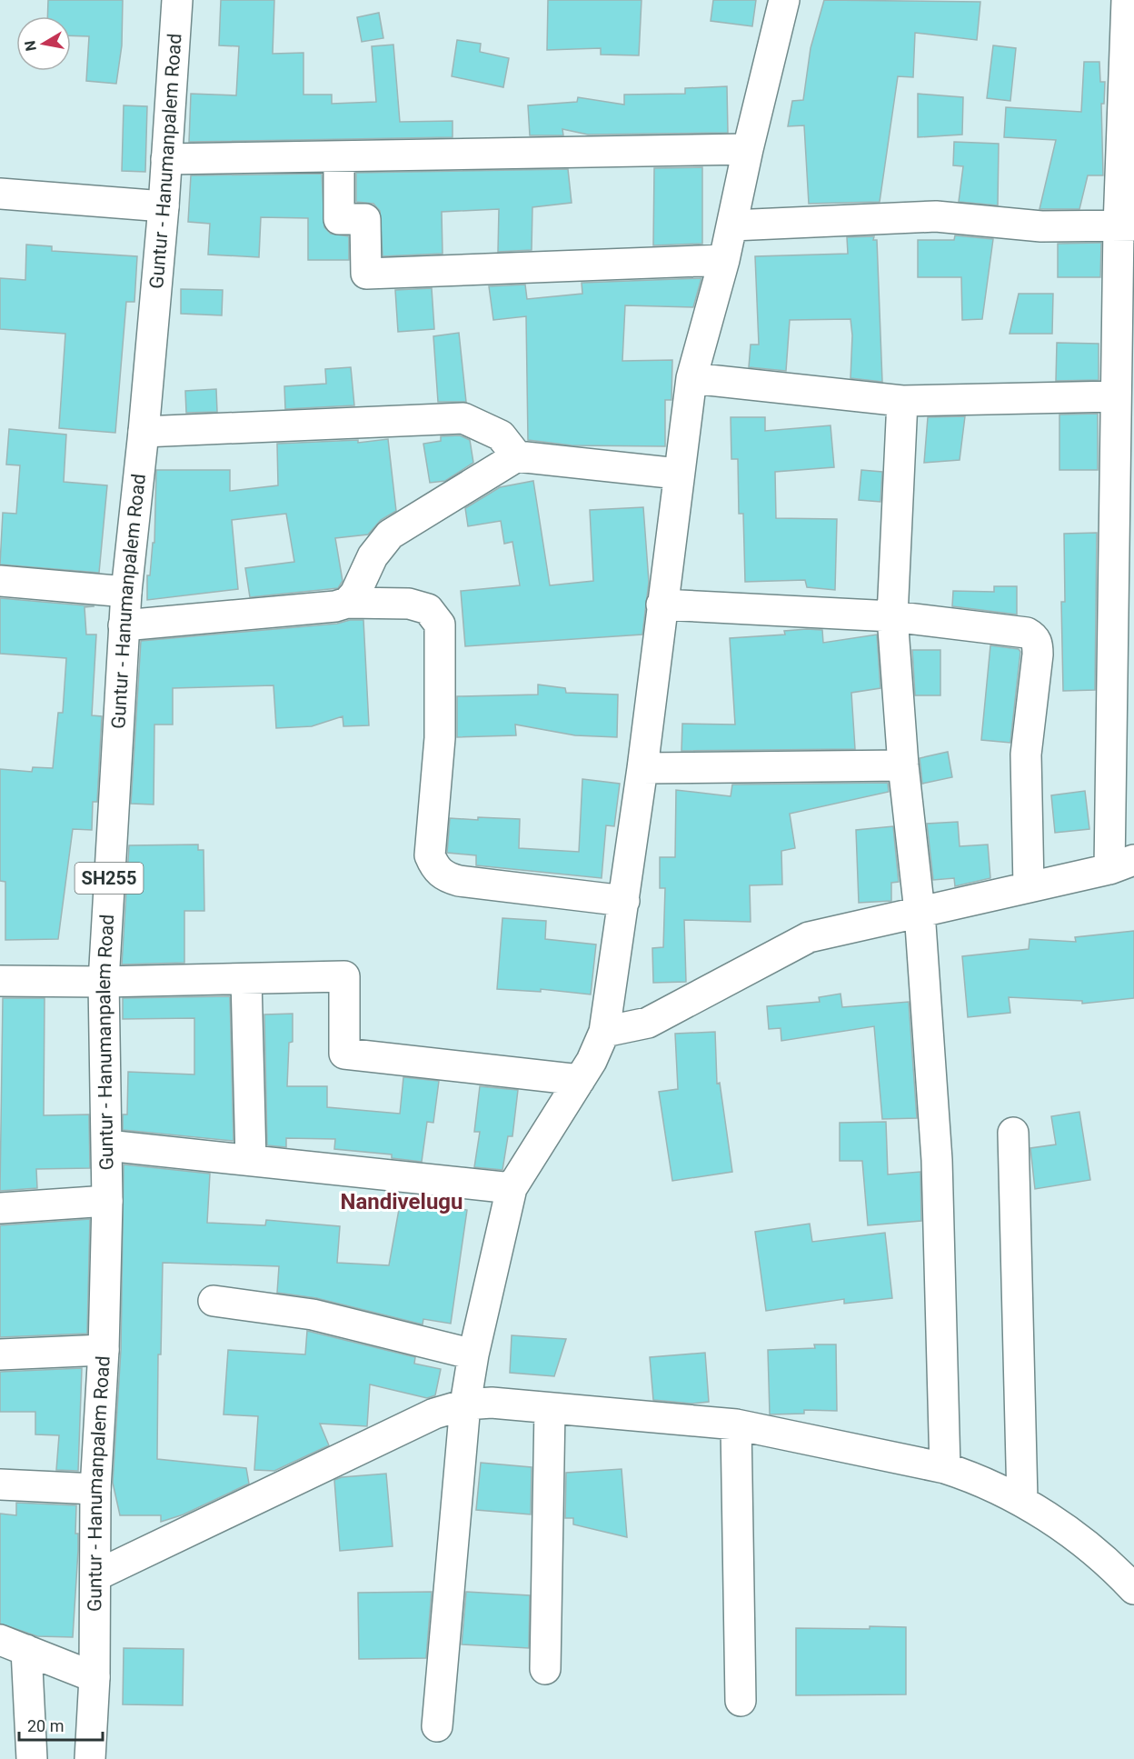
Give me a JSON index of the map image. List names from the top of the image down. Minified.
{"streets":{"street":["Guntur - Hanumanpalem Road","SH255"]},"districts":["Nandivelugu"],"scale_bar":"20 m","north":"left"}
